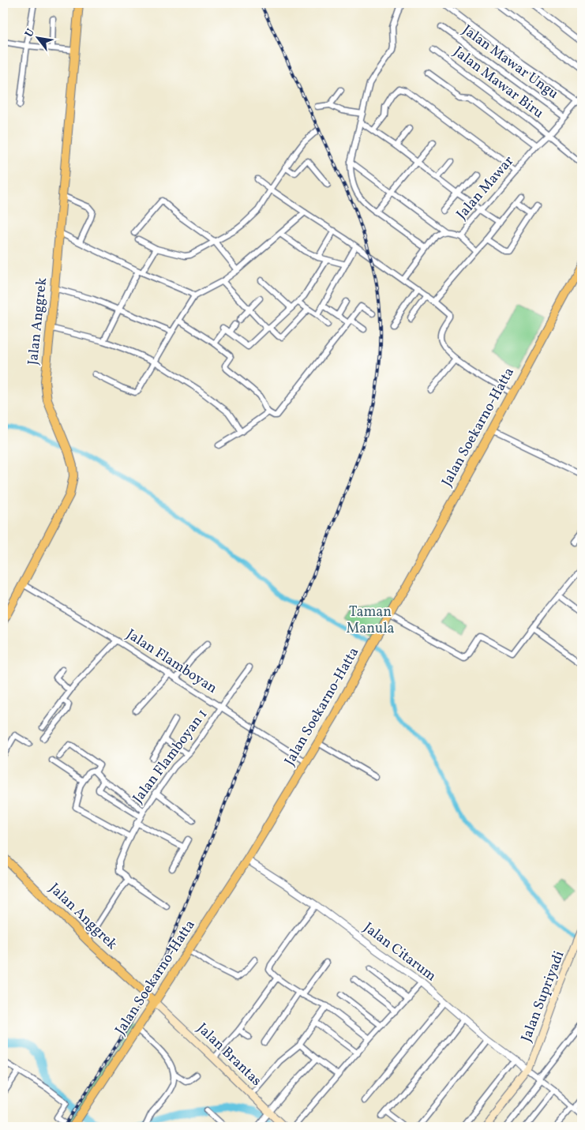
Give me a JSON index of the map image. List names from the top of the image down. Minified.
{"streets":{"main road":["Jalan Anggrek","Jalan Soekarno-Hatta","Jalan Supriyadi","Jalan Brantas"],"street":["Jalan Mawar Ungu","Jalan Mawar Biru","Jalan Mawar","Jalan Flamboyan","Jalan Flamboyan 1","Jalan Citarum"]},"crossings":[["Jalan Mawar Ungu","Jalan Mawar"],["Jalan Mawar Biru","Jalan Mawar"],["Jalan Anggrek","Jalan Soekarno-Hatta"],["Jalan Anggrek","Jalan Flamboyan"],["Jalan Anggrek","Jalan Brantas"],["Jalan Soekarno-Hatta","Jalan Flamboyan"],["Jalan Soekarno-Hatta","Jalan Citarum"],["Jalan Soekarno-Hatta","Jalan Brantas"],["Jalan Flamboyan","Jalan Flamboyan 1"],["Jalan Citarum","Jalan Supriyadi"]],"parks":["Taman Manula"],"north":"top left"}
